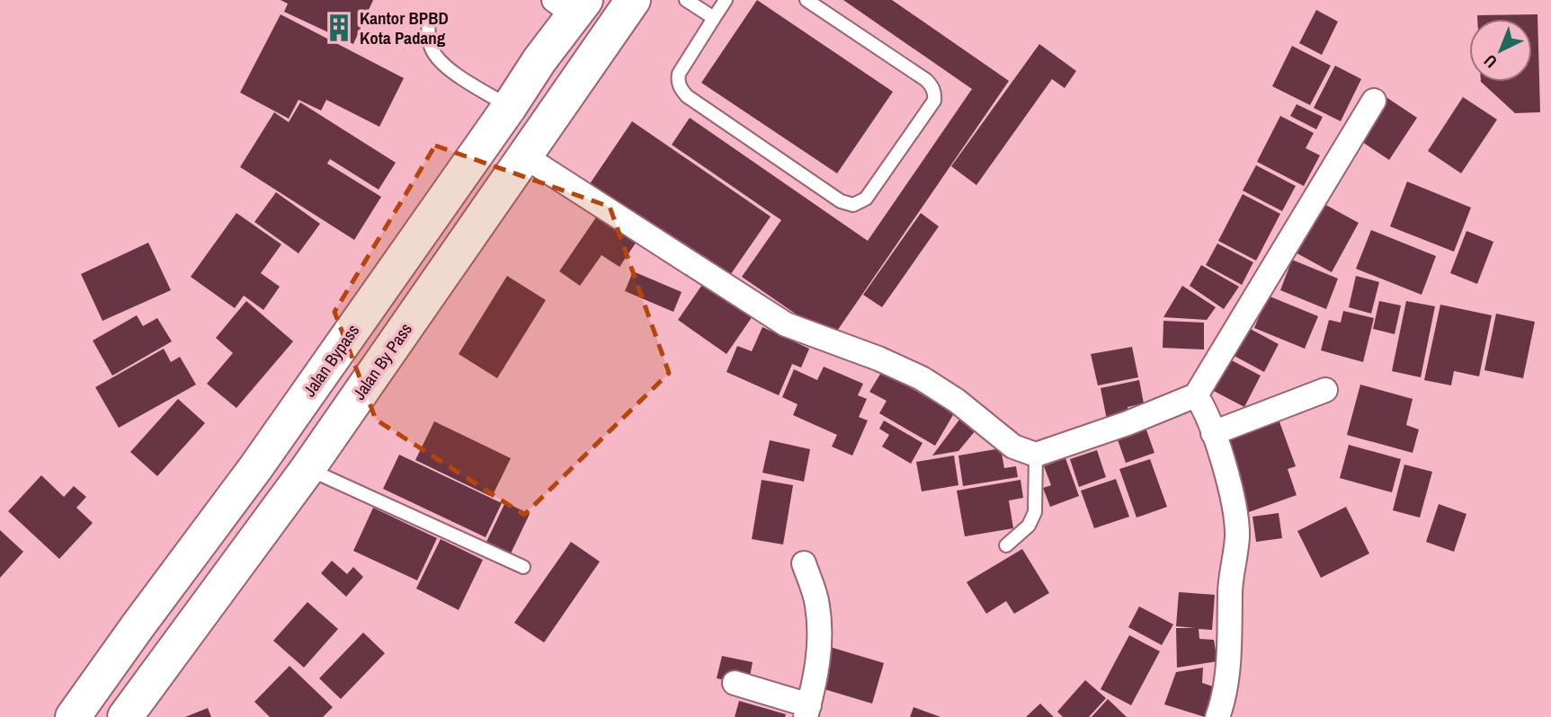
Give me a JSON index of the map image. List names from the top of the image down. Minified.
{"streets":{"highway":["Jalan Bypass","Jalan By Pass"]},"places":{"building":["Kantor BPBD Kota Padang"]},"north":"bottom left"}
